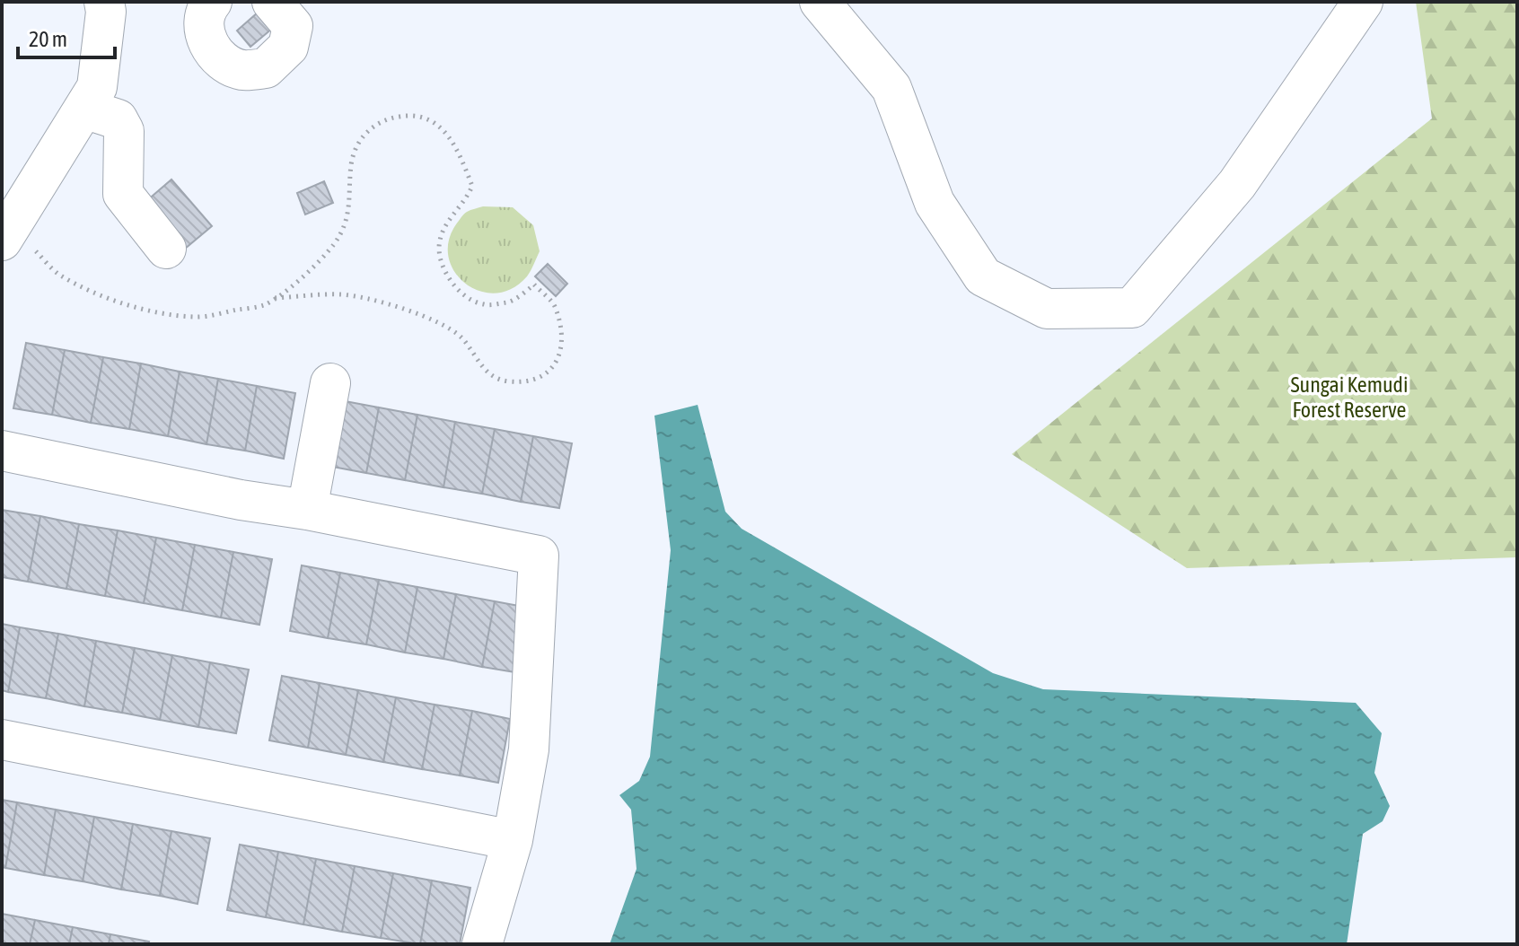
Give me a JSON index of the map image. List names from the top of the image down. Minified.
{"parks":["Sungai Kemudi Forest Reserve"],"scale_bar":"20 m"}
